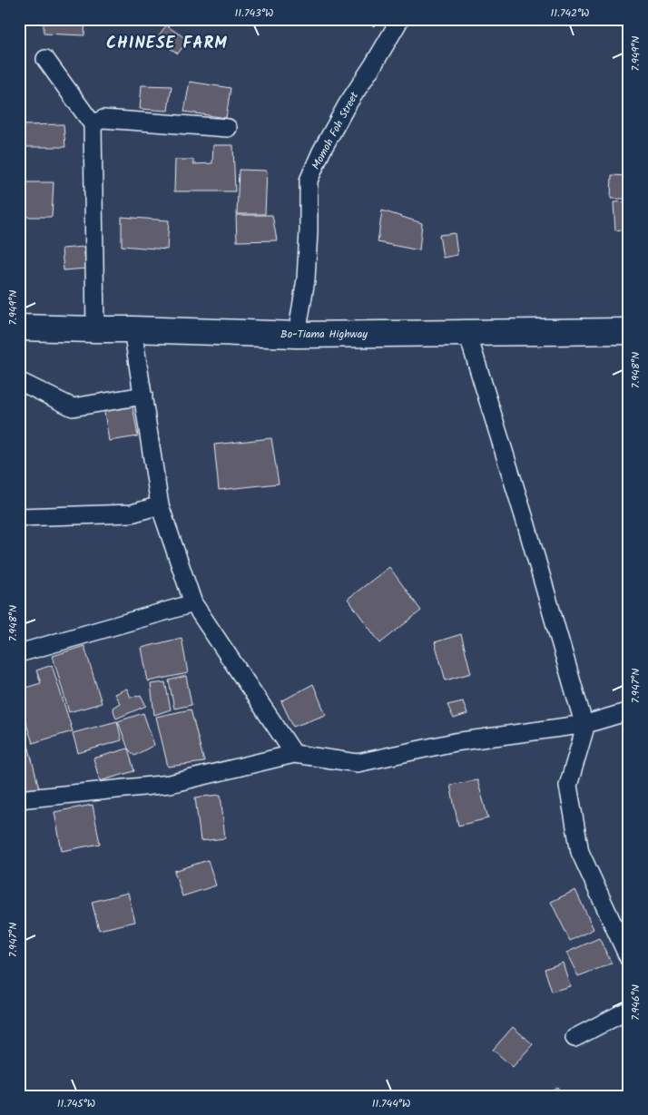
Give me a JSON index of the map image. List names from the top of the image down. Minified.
{"streets":{"highway":["Bo-Tiama Highway"],"street":["Momoh Foh Street"]},"crossings":[["Momoh Foh Street","Bo-Tiama Highway"]],"districts":["CHINESE FARM"],"coordinates":["11.743°W","11.742°W","7.949°N","7.948°N","7.947°N","7.946°N","11.745°W","11.744°W"]}
